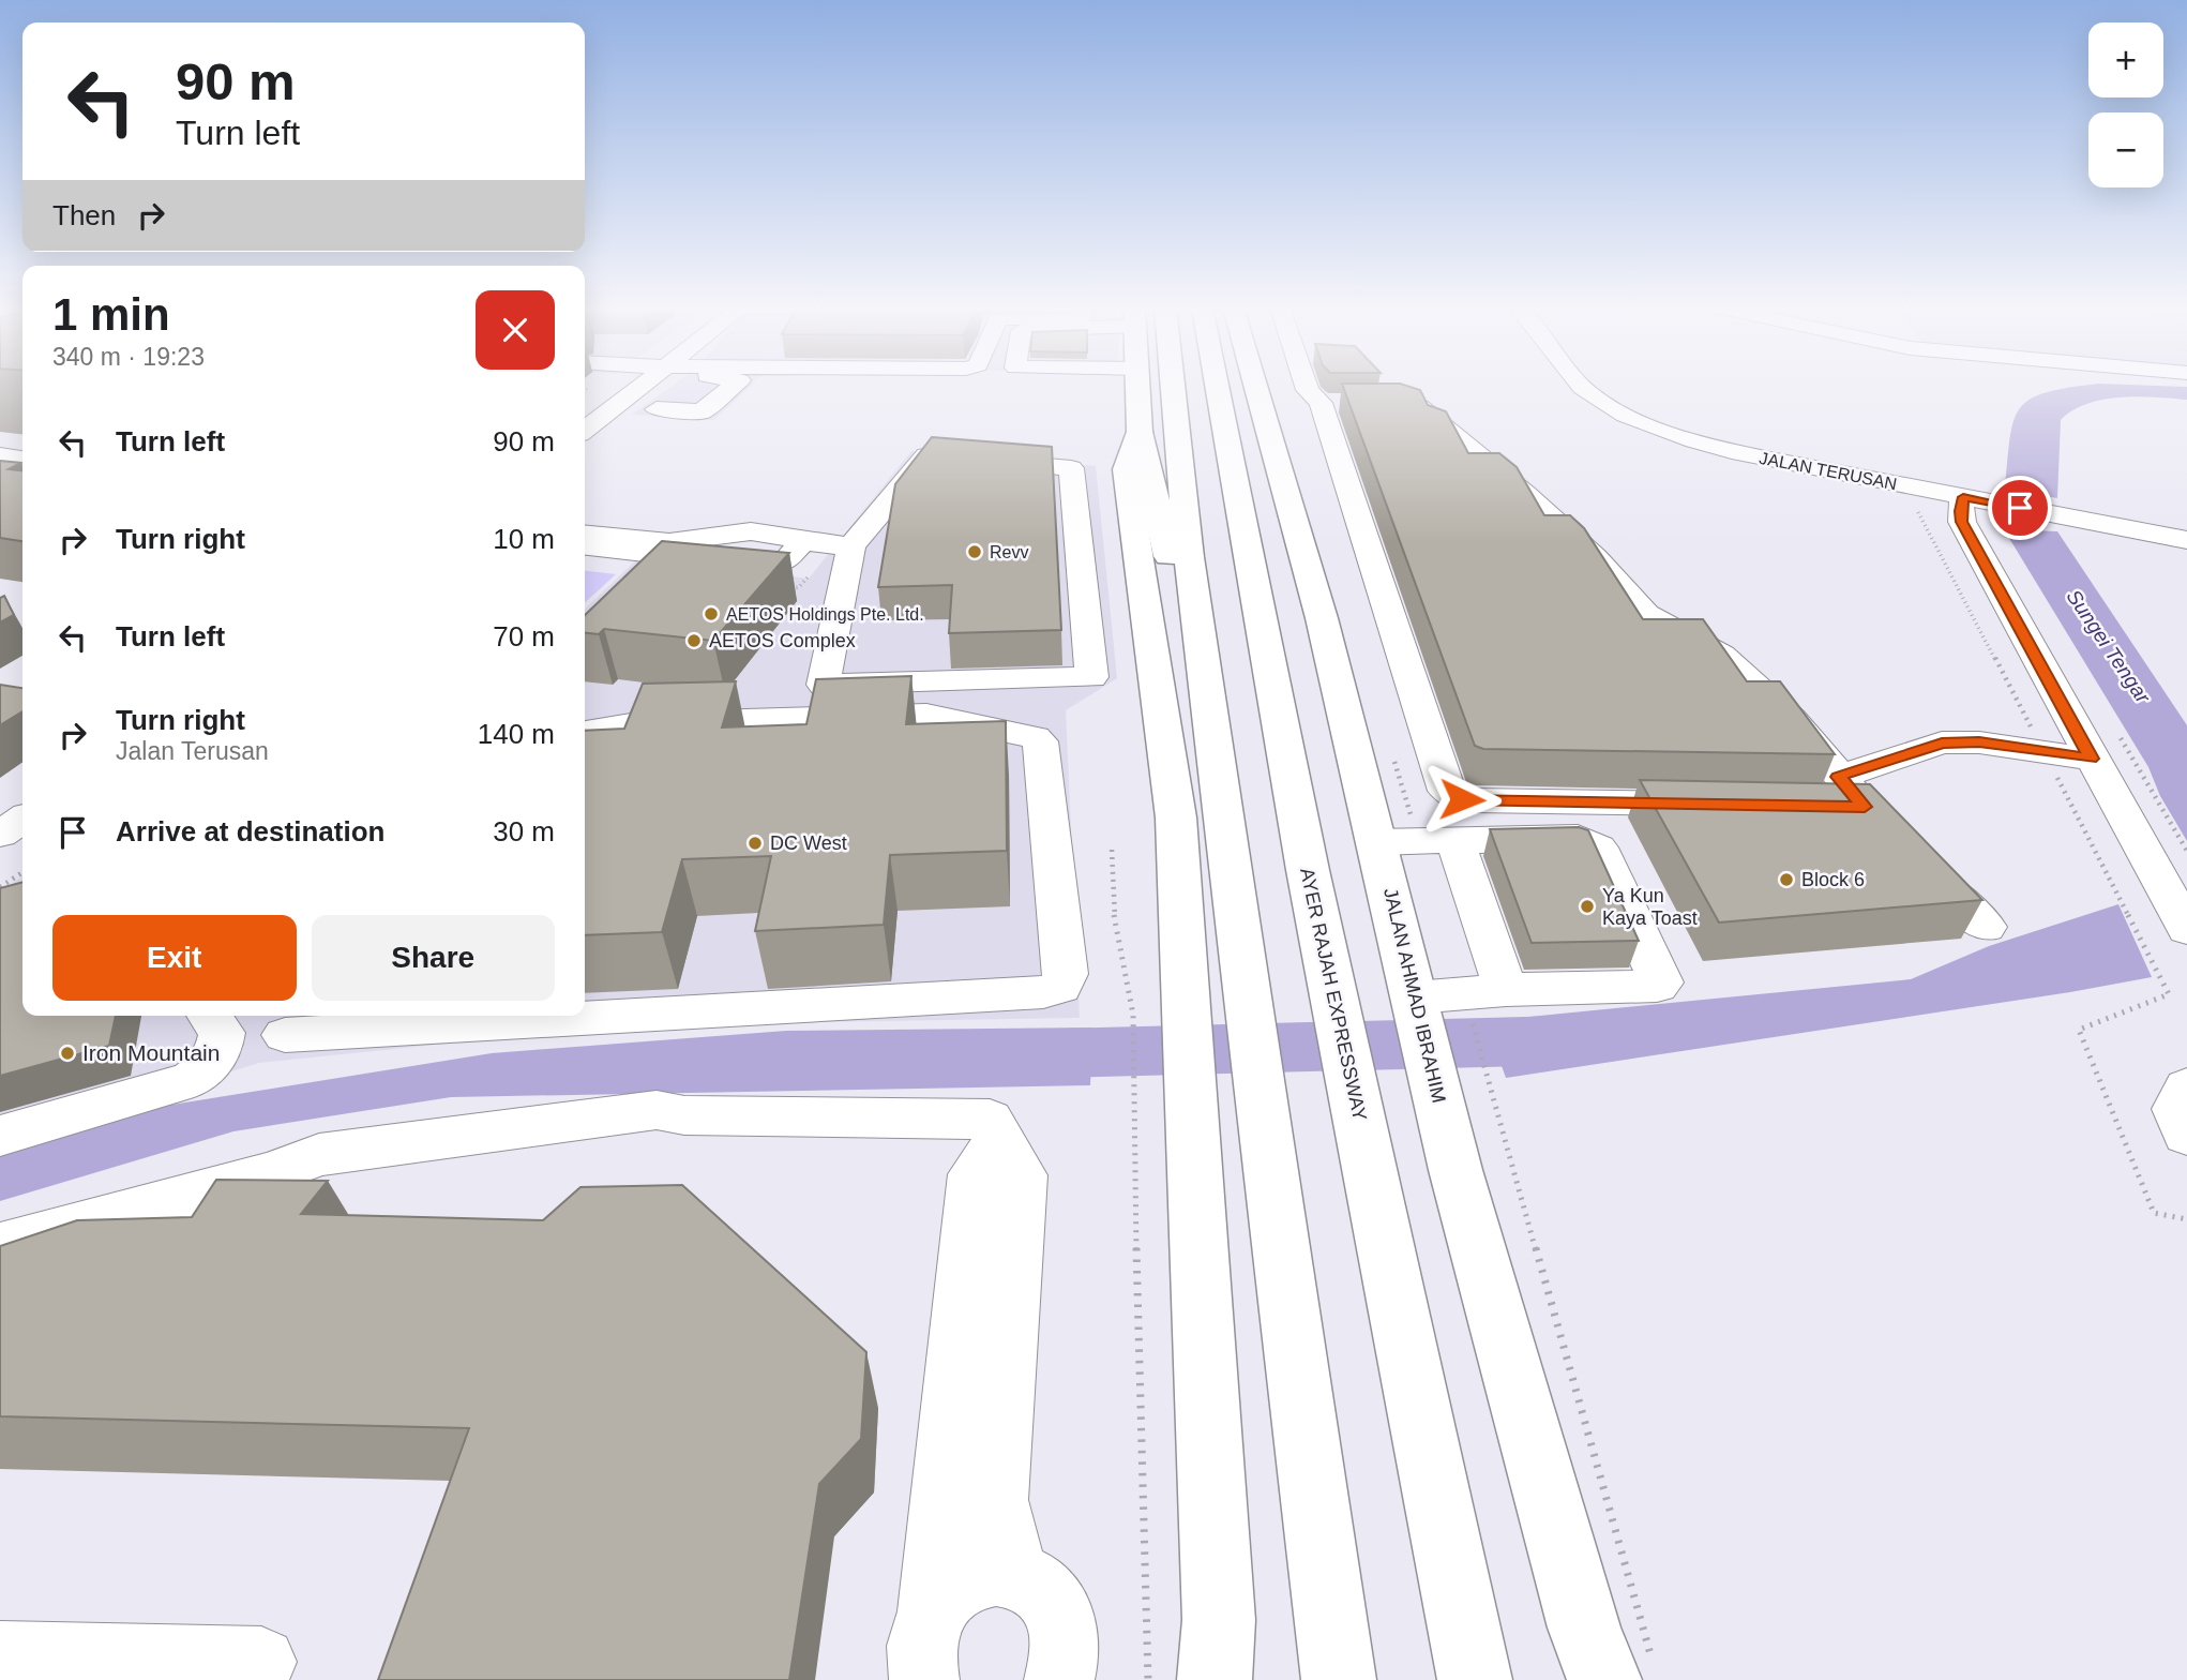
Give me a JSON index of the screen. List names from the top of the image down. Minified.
{"streets":{"main road":["AYER RAJAH EXPRESSWAY","JALAN AHMAD IBRAHIM"],"street":["JALAN TERUSAN"]},"water":["Sungei Tengar"],"places":["Revv","AETOS Holdings Pte. Ltd.","AETOS Complex","DC West","Block 6","Ya Kun Kaya Toast","Iron Mountain"],"page":{"map_buttons":["+","−"],"turn":["90 m","Turn left"],"then":"Then","heading":["1 min","340 m · 19:23"],"list":[{"name":"Turn left","value":"90 m"},{"name":"Turn right","value":"10 m"},{"name":"Turn left","value":"70 m"},{"name":"Turn right","note":"Jalan Terusan","value":"140 m"},{"name":"Arrive at destination","value":"30 m"}],"buttons":["Exit","Share"]}}
